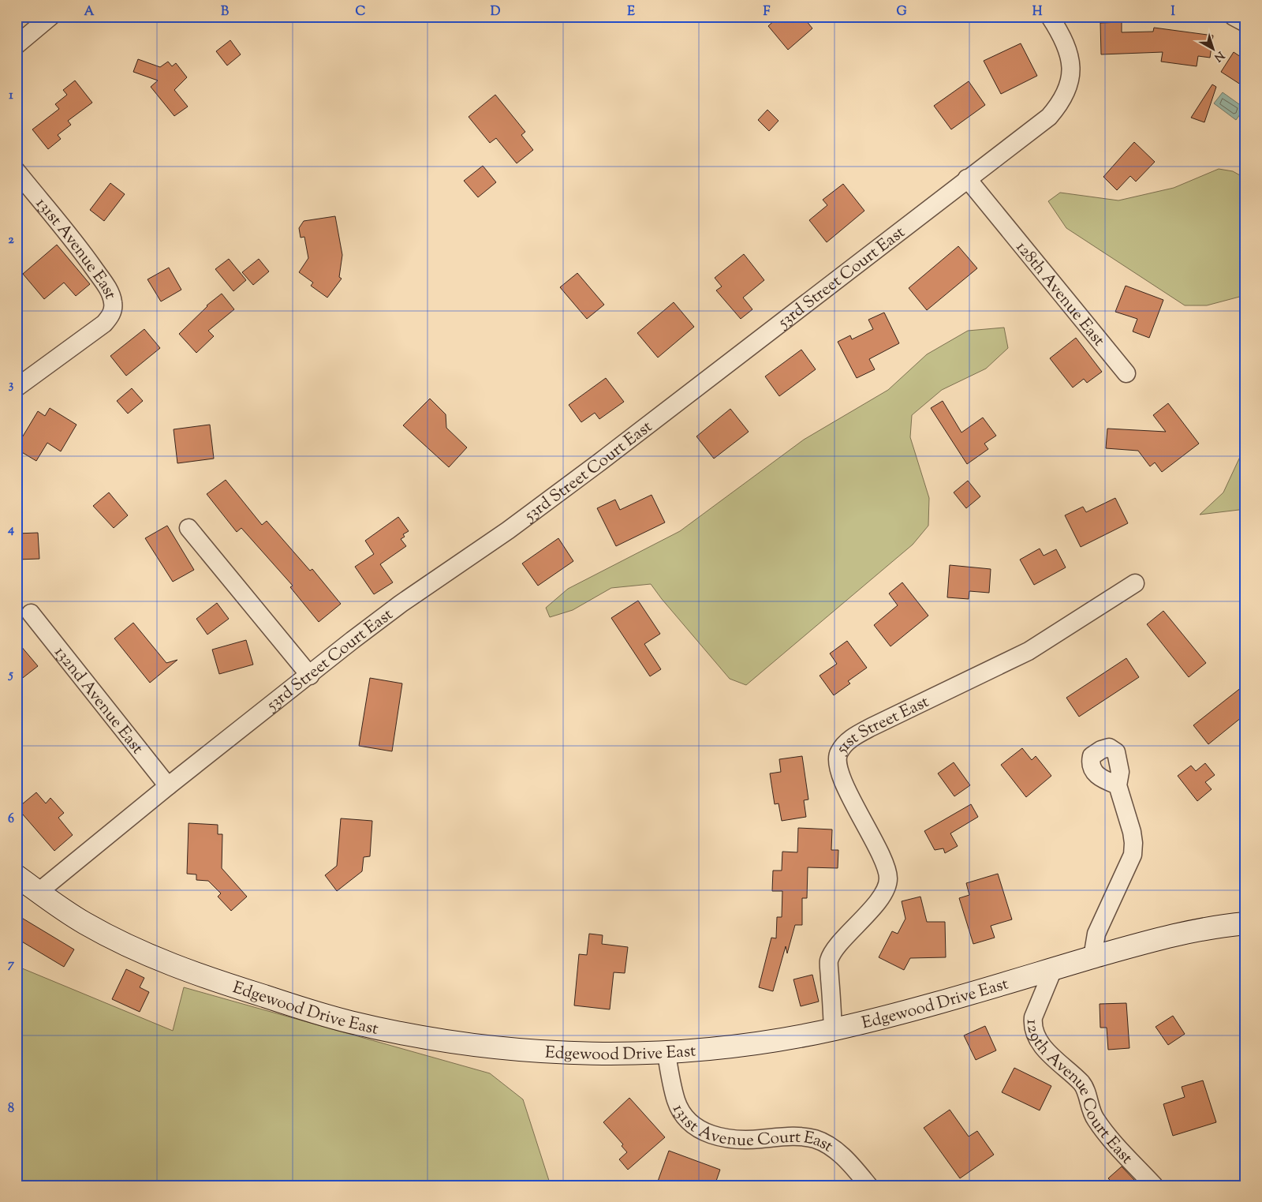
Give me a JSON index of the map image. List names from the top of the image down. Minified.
{"streets":{"street":["131st Avenue East","53rd Street Court East","128th Avenue East","132nd Avenue East","51st Street East","Edgewood Drive East","129th Avenue Court East","131st Avenue Court East"]},"crossings":[["53rd Street Court East","128th Avenue East"],["53rd Street Court East","132nd Avenue East"],["53rd Street Court East","Edgewood Drive East"],["51st Street East","Edgewood Drive East"],["Edgewood Drive East","129th Avenue Court East"],["Edgewood Drive East","131st Avenue Court East"]],"north":"bottom right","grid":{"columns":["A","B","C","D","E","F","G","H","I"],"rows":["1","2","3","4","5","6","7","8"]}}
